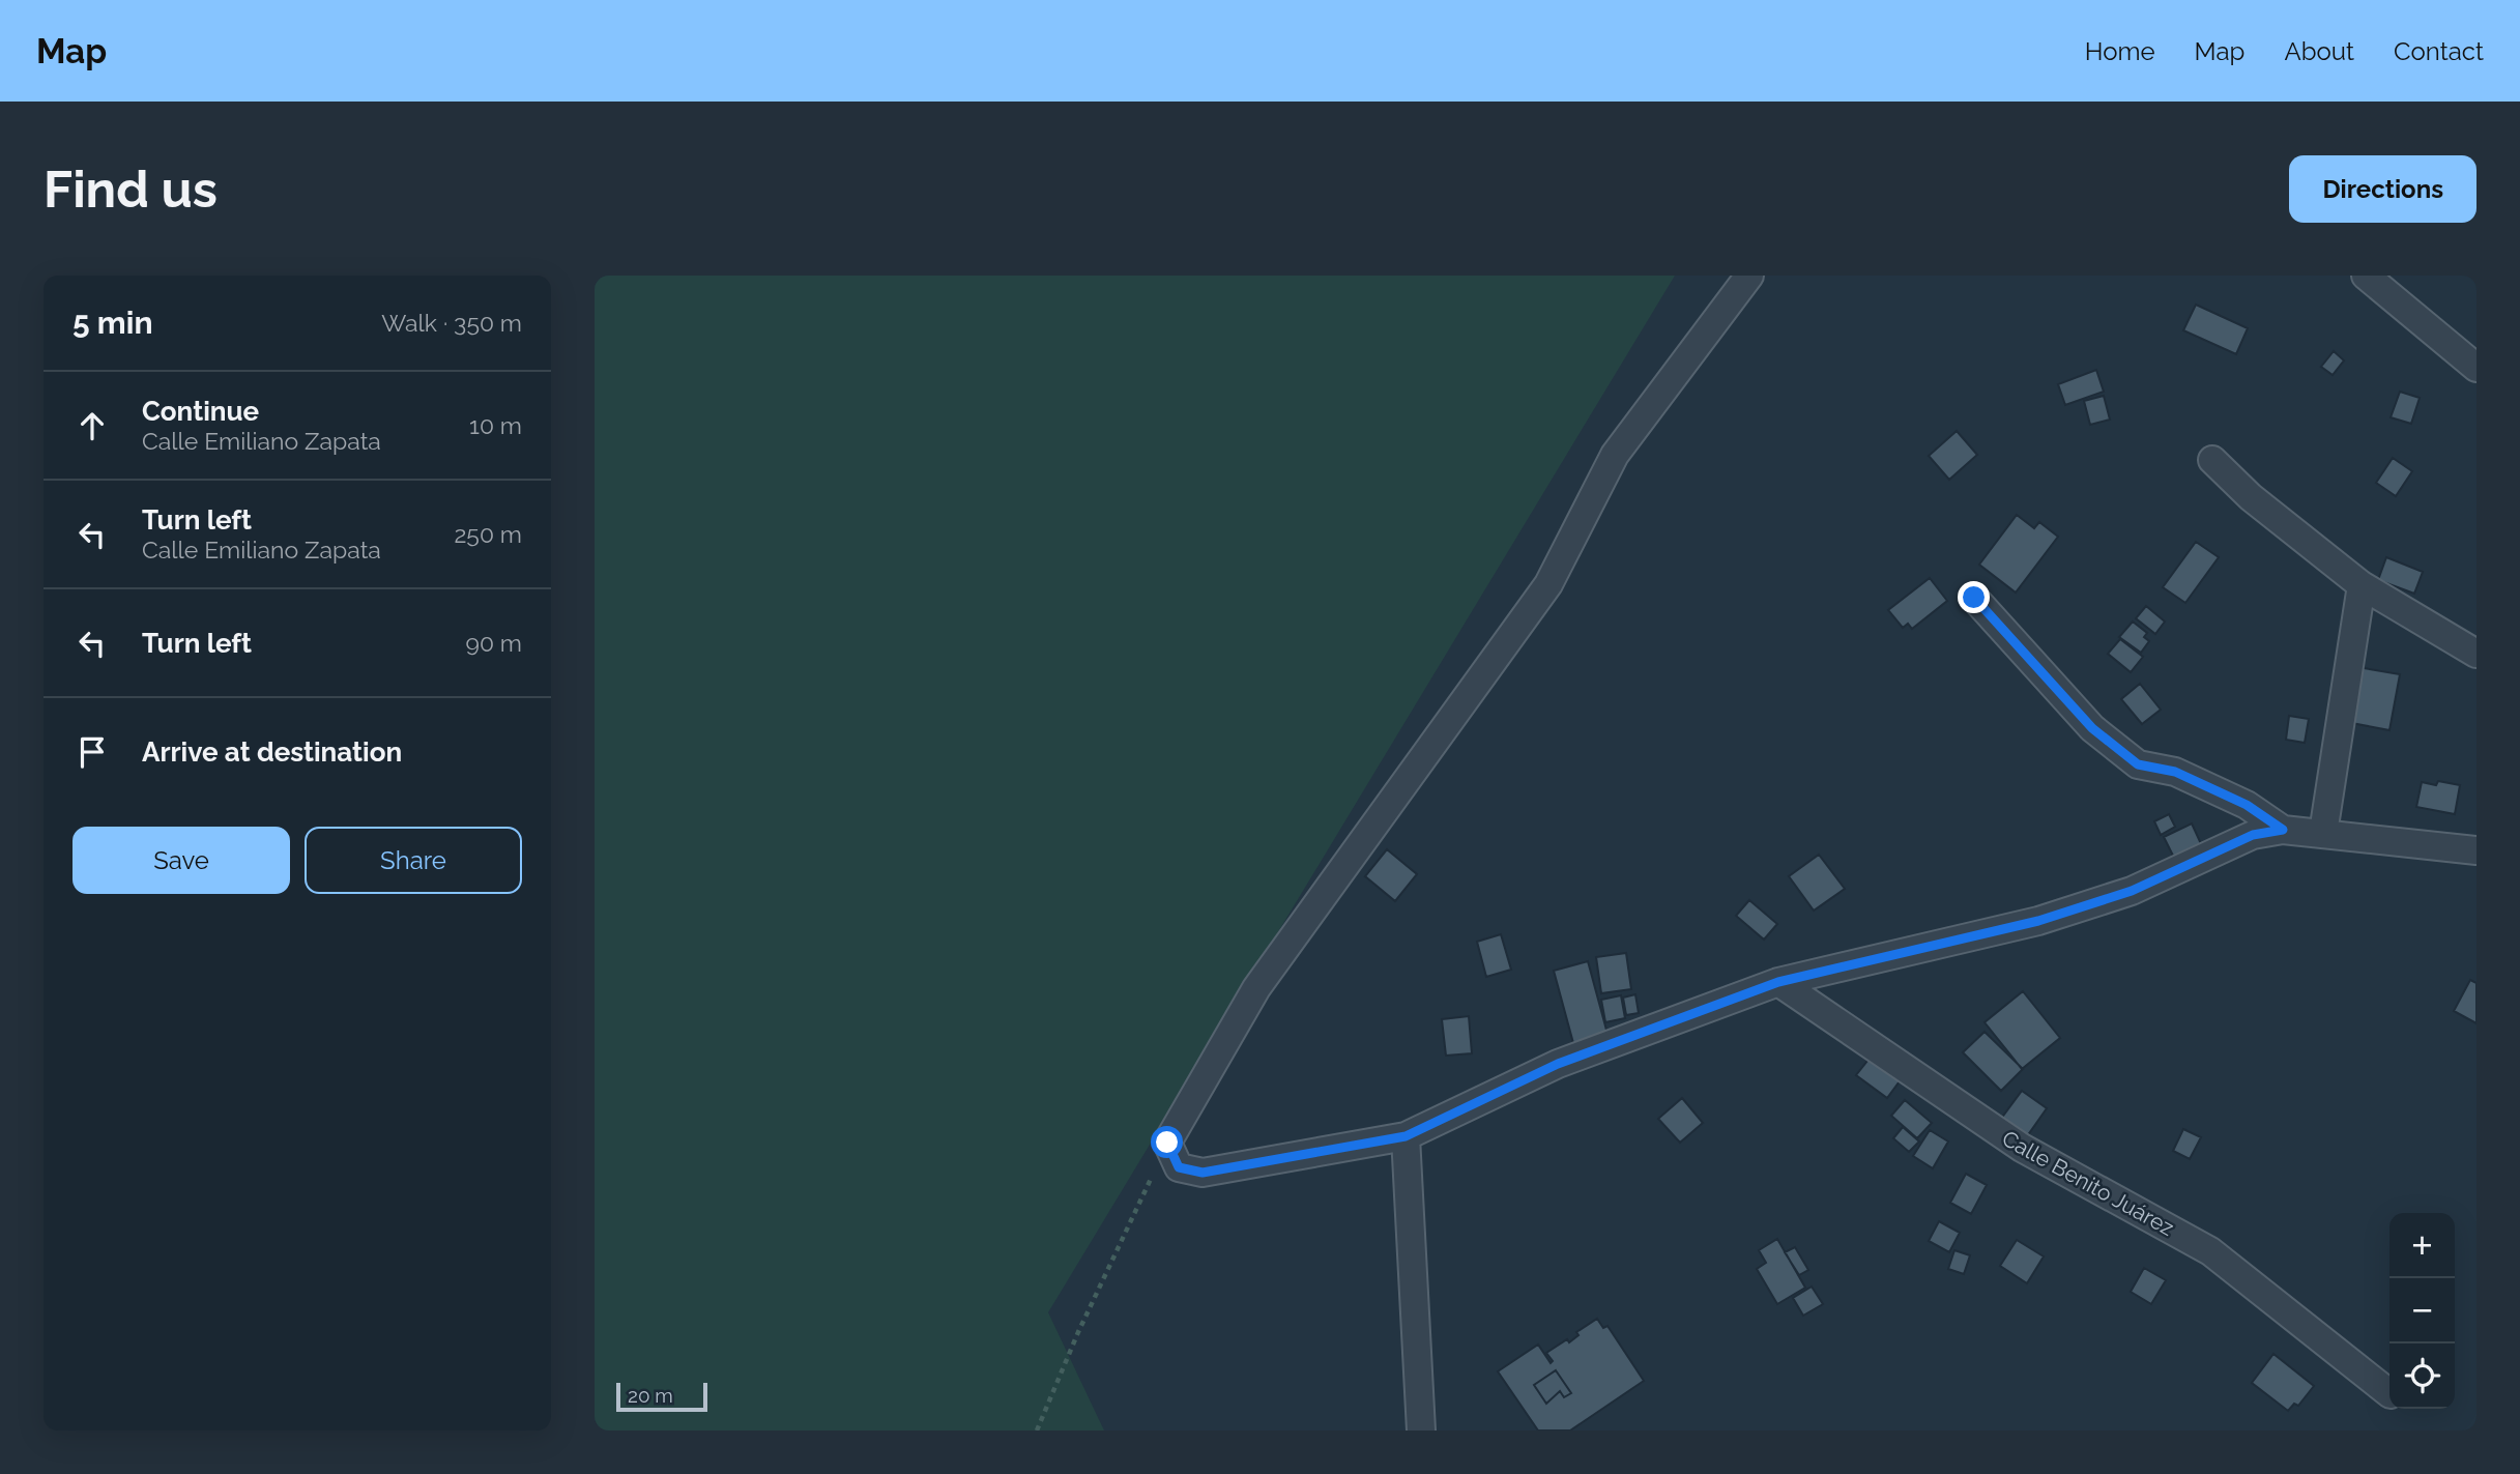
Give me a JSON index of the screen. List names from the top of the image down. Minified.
{"streets":{"street":["Calle Benito Juárez"]},"scale_bar":"20 m","page":{"header":"Map","nav":["Home","Map","About","Contact"],"buttons":["Directions",["Save","Share"]],"title":"Find us","heading":["5 min","Walk · 350 m"],"list":[["Continue","Calle Emiliano Zapata","10 m"],["Turn left","Calle Emiliano Zapata","250 m"],["Turn left","90 m"],"Arrive at destination"],"map_buttons":["+","−"],"scale":"20 m"}}
